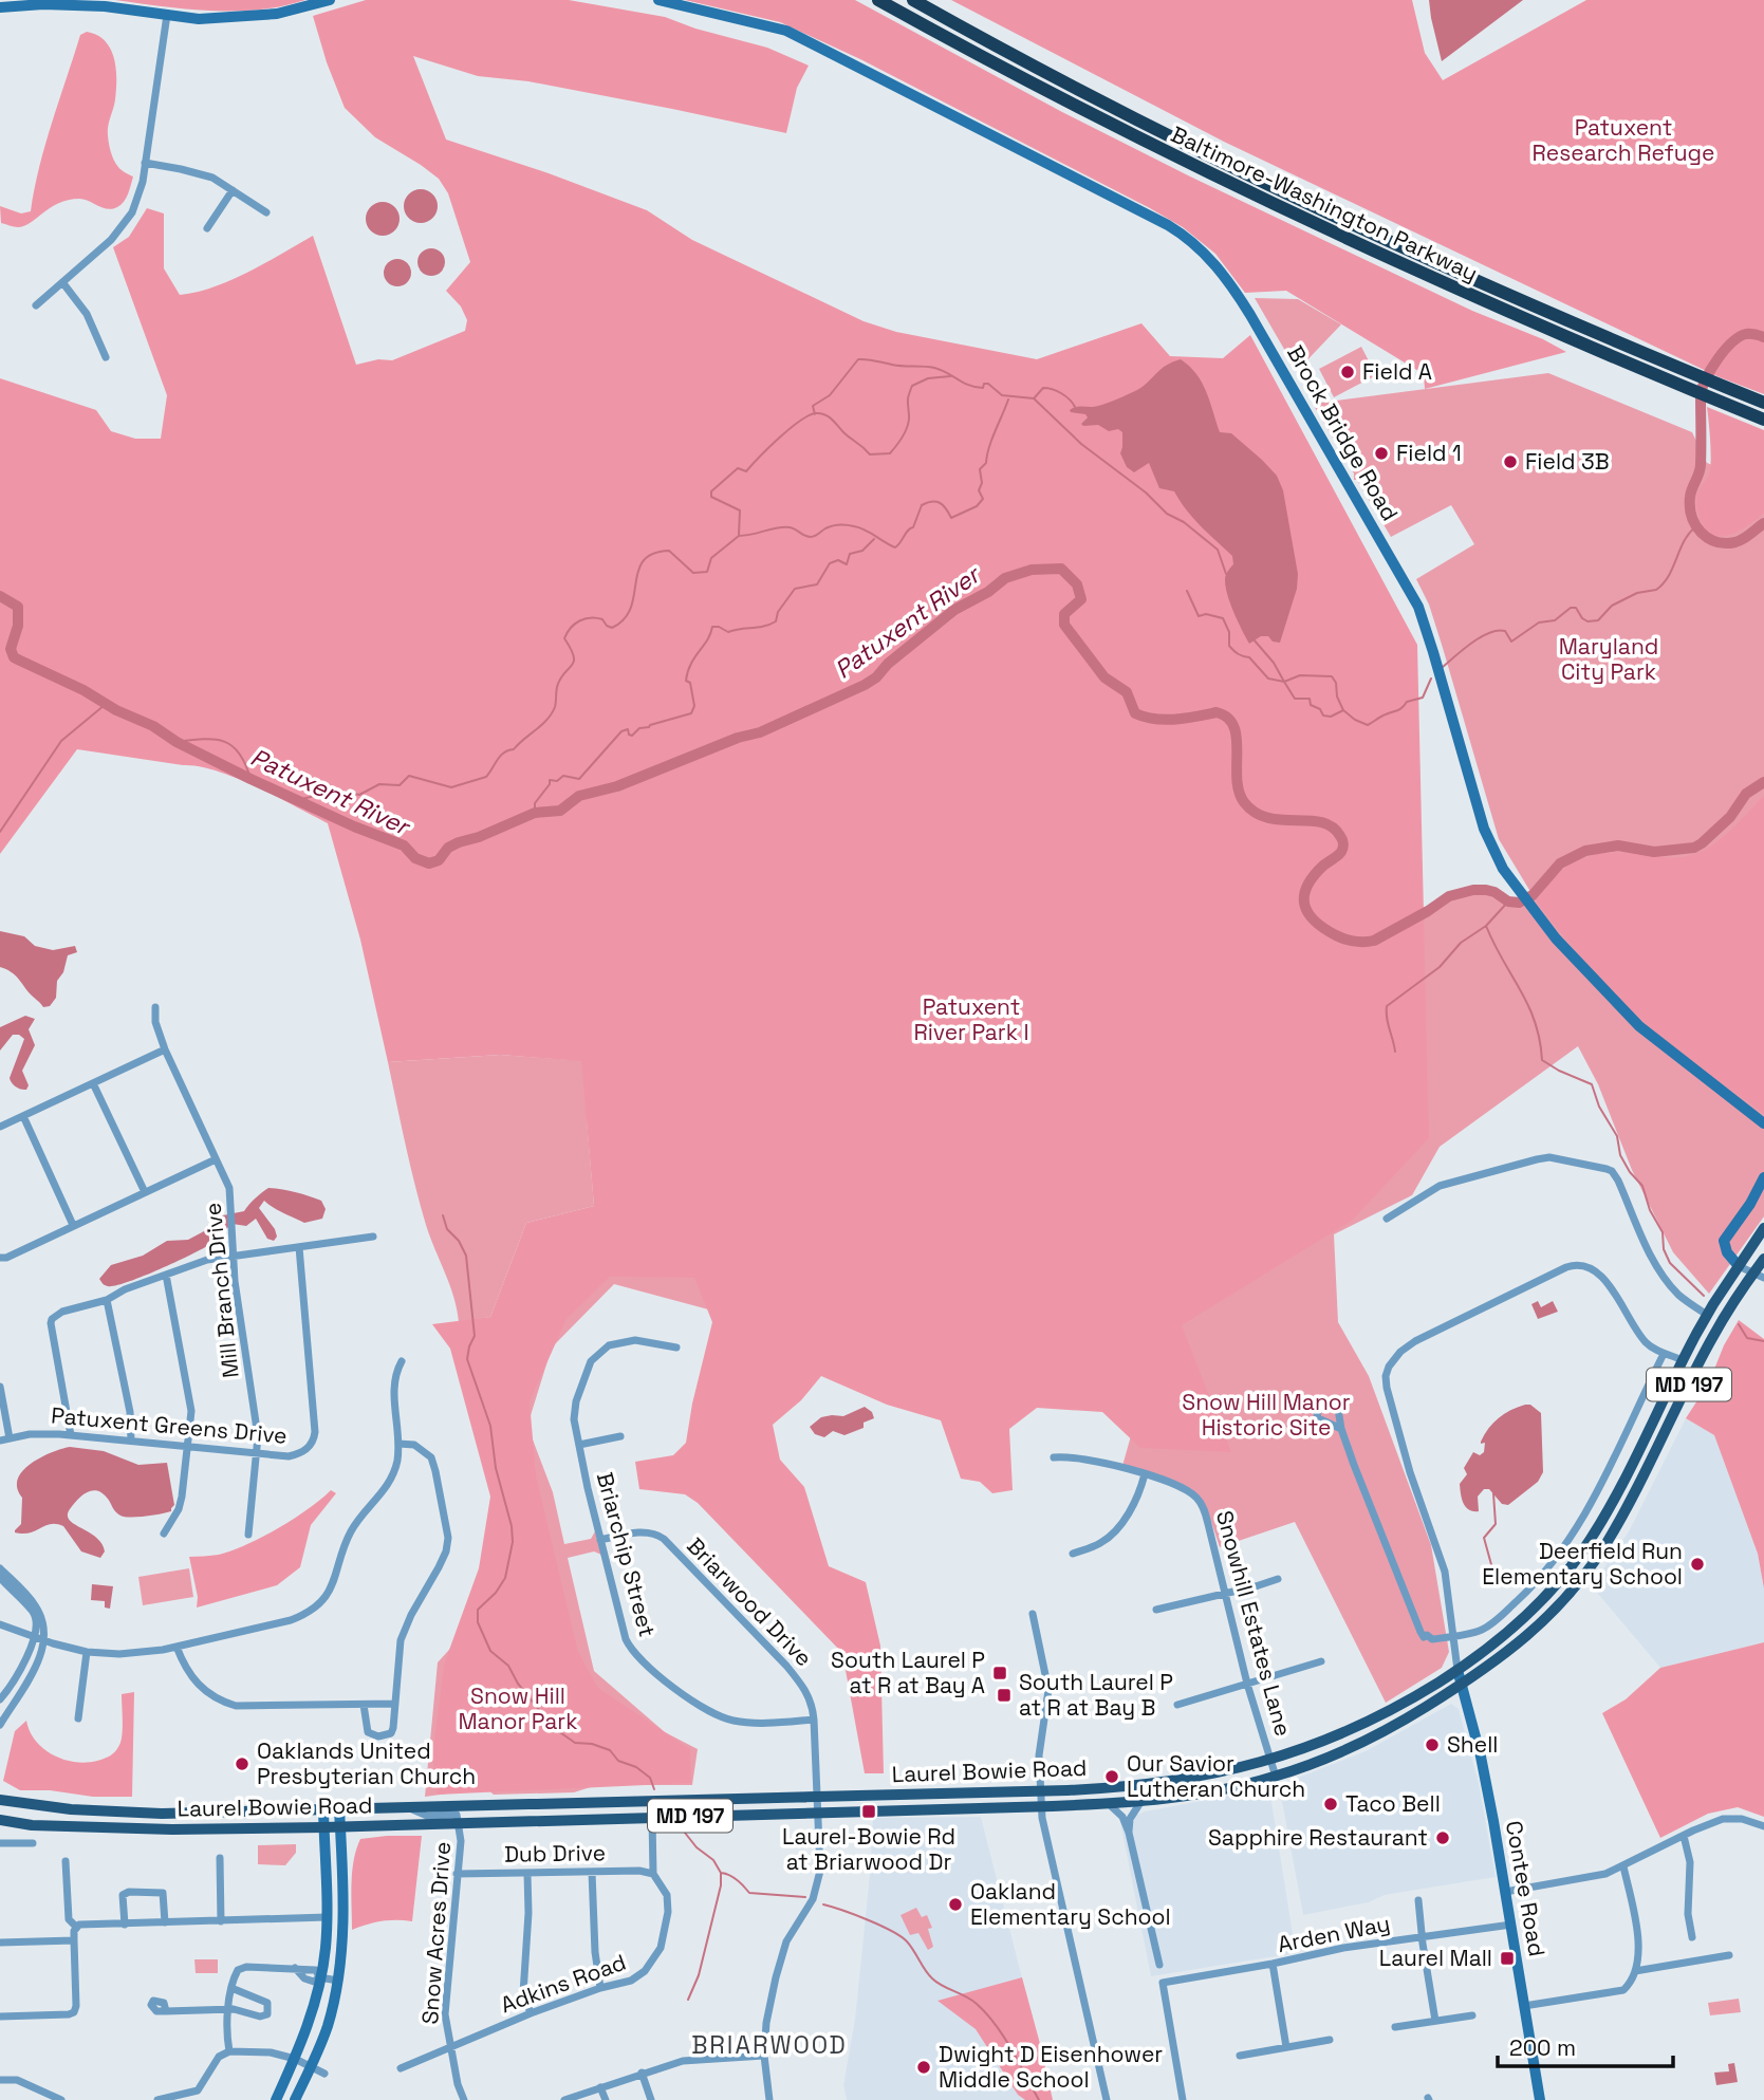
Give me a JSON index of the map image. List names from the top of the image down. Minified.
{"streets":{"highway":["Baltimore-Washington Parkway"],"main road":["MD 197","Laurel Bowie Road"],"street":["Brock Bridge Road","Mill Branch Drive","Patuxent Greens Drive","Briarchip Street","Briarwood Drive","Snowhill Estates Lane","Dub Drive","Contee Road","Snow Acres Drive","Arden Way","Adkins Road"]},"crossings":[["Mill Branch Drive","Patuxent Greens Drive"],["Briarchip Street","Briarwood Drive"],["Briarwood Drive","Laurel Bowie Road"],["Snowhill Estates Lane","Laurel Bowie Road"],["Laurel Bowie Road","Contee Road"],["Laurel Bowie Road","Snow Acres Drive"],["Laurel Bowie Road","Adkins Road"],["Dub Drive","Snow Acres Drive"],["Dub Drive","Adkins Road"],["Contee Road","Arden Way"],["Snow Acres Drive","Adkins Road"]],"districts":["BRIARWOOD"],"water":["Patuxent River"],"parks":["Patuxent Research Refuge","Maryland City Park","Patuxent River Park I","Snow Hill Manor Historic Site","Snow Hill Manor Park"],"places":{"other":["Field A","Field 1","Field 3B","Deerfield Run Elementary School","Shell","Oaklands United Presbyterian Church","Our Savior Lutheran Church","Taco Bell","Sapphire Restaurant","Oakland Elementary School","Dwight D Eisenhower Middle School"],"transit":["South Laurel P at R at Bay A","South Laurel P at R at Bay B","Laurel-Bowie Rd at Briarwood Dr","Laurel Mall"]},"scale_bar":"200 m"}
